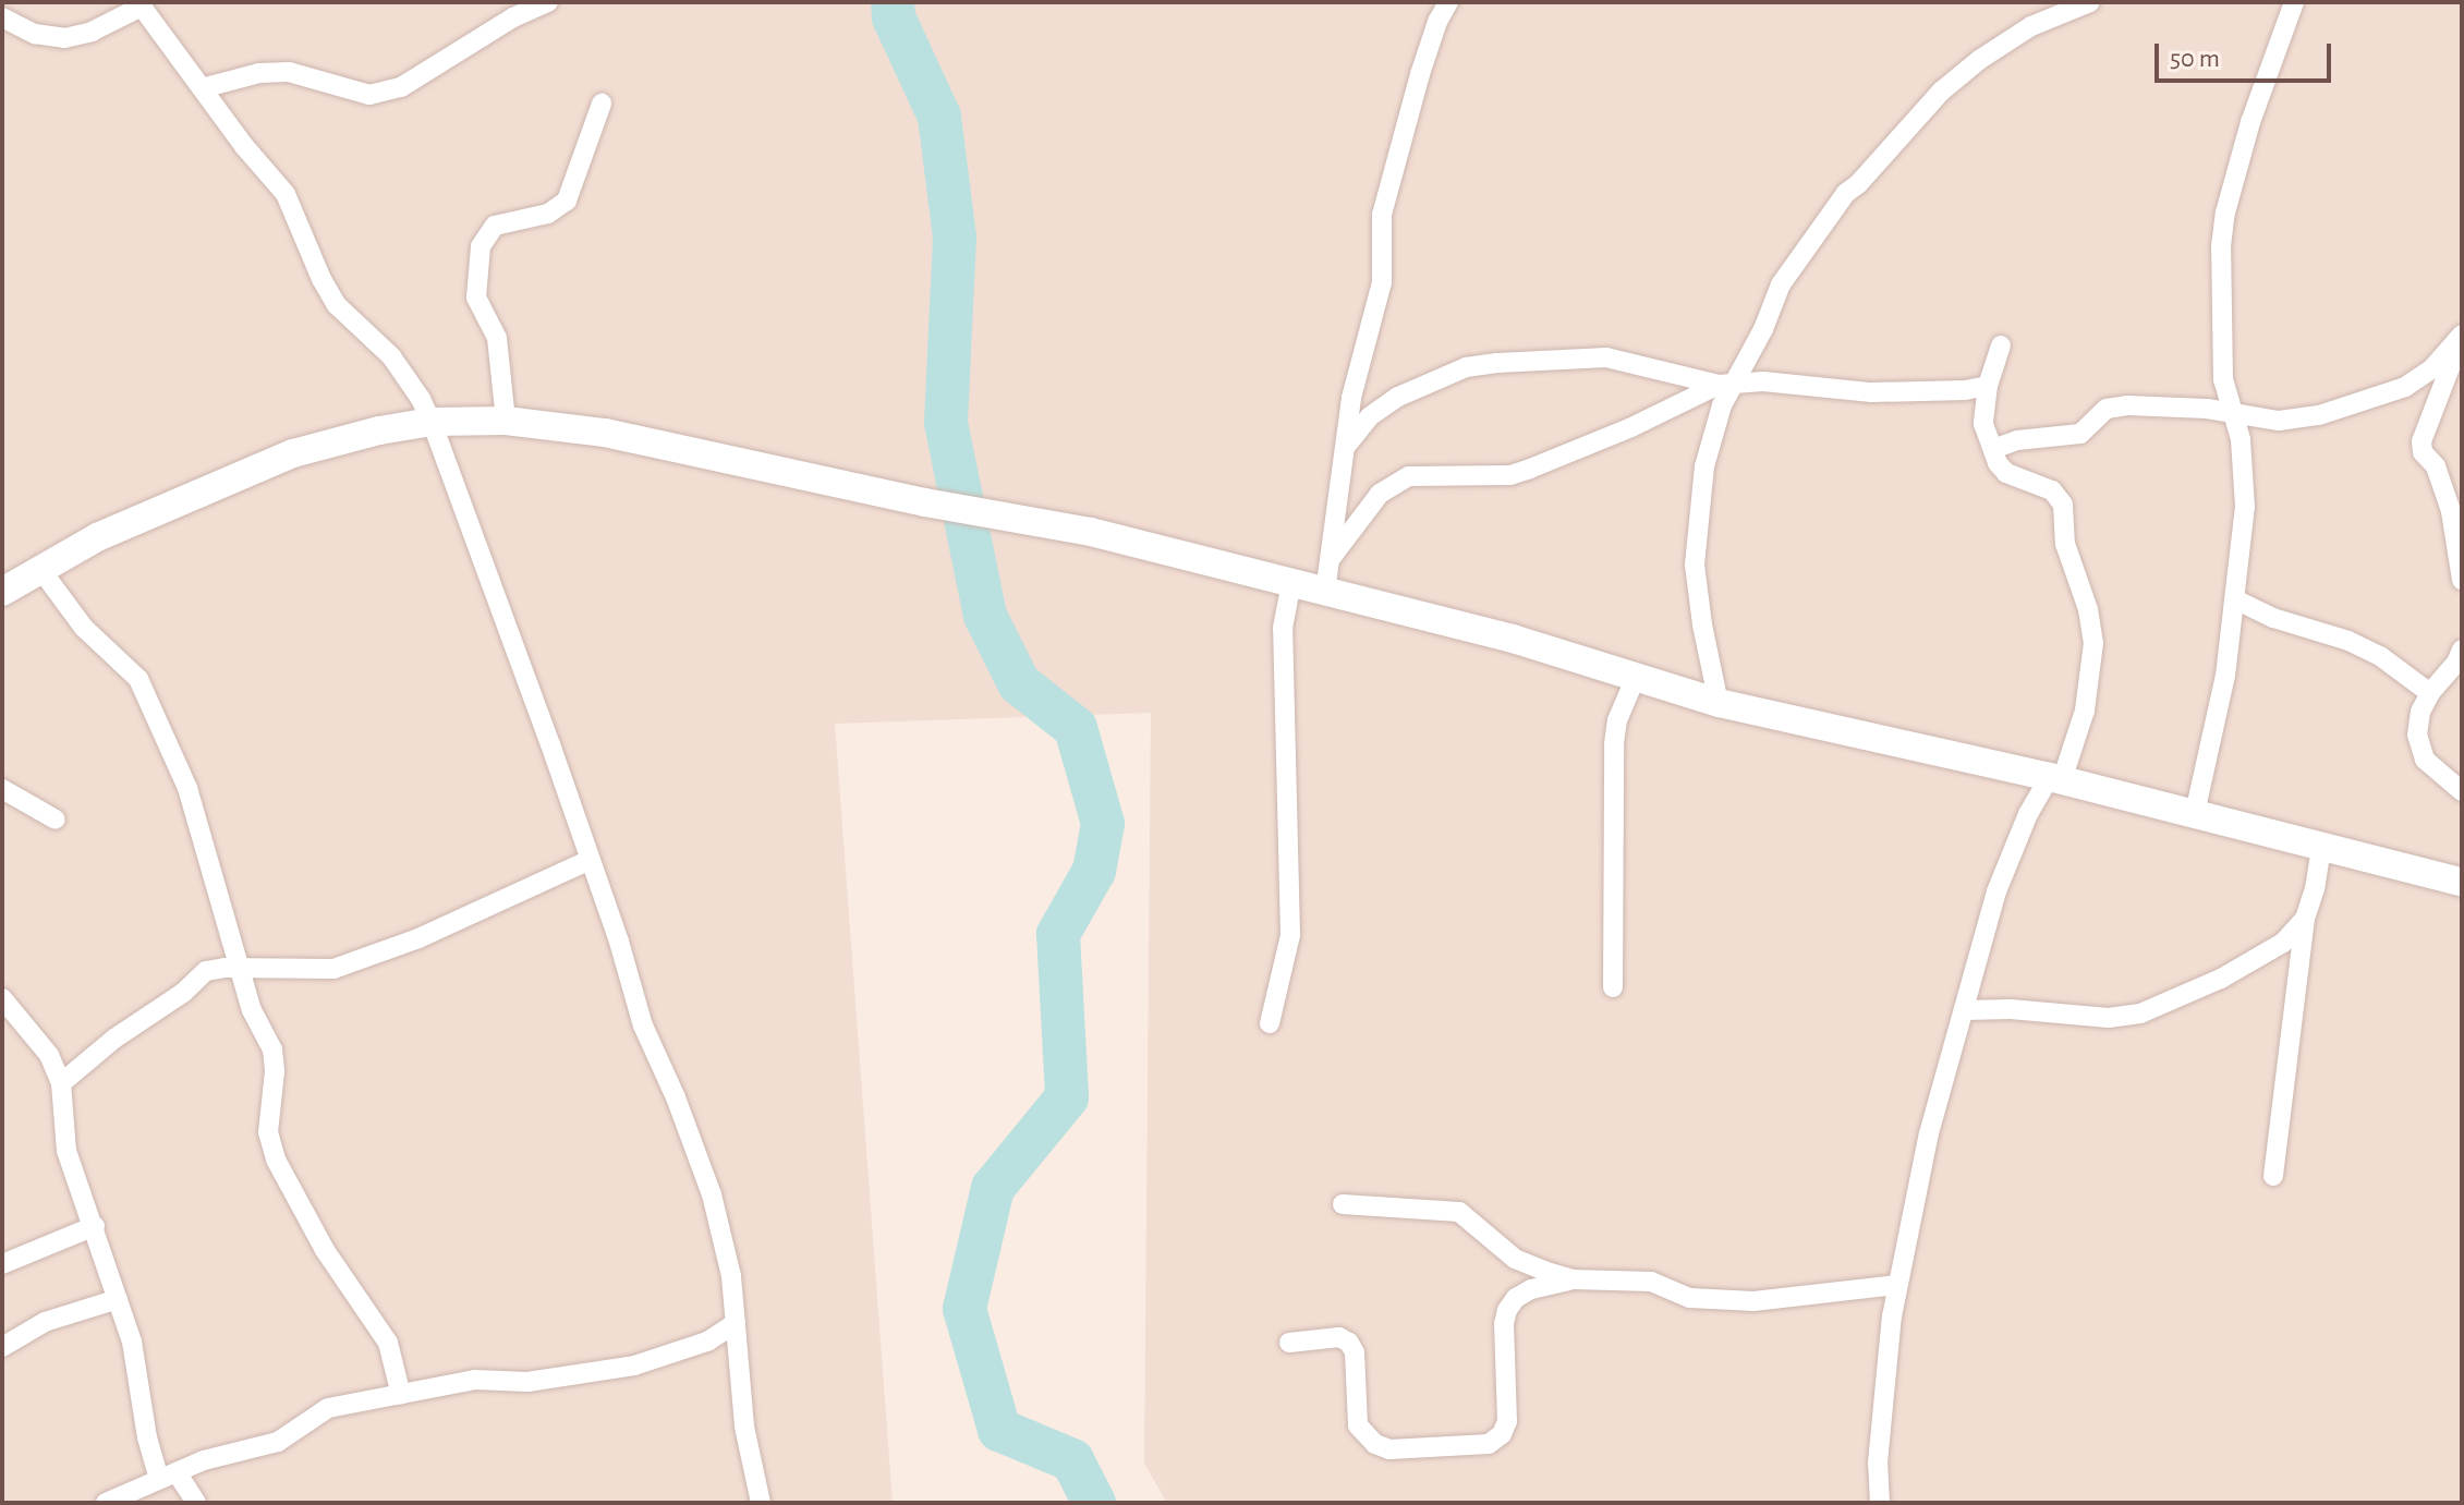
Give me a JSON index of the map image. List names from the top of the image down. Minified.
{"scale_bar":"50 m"}
